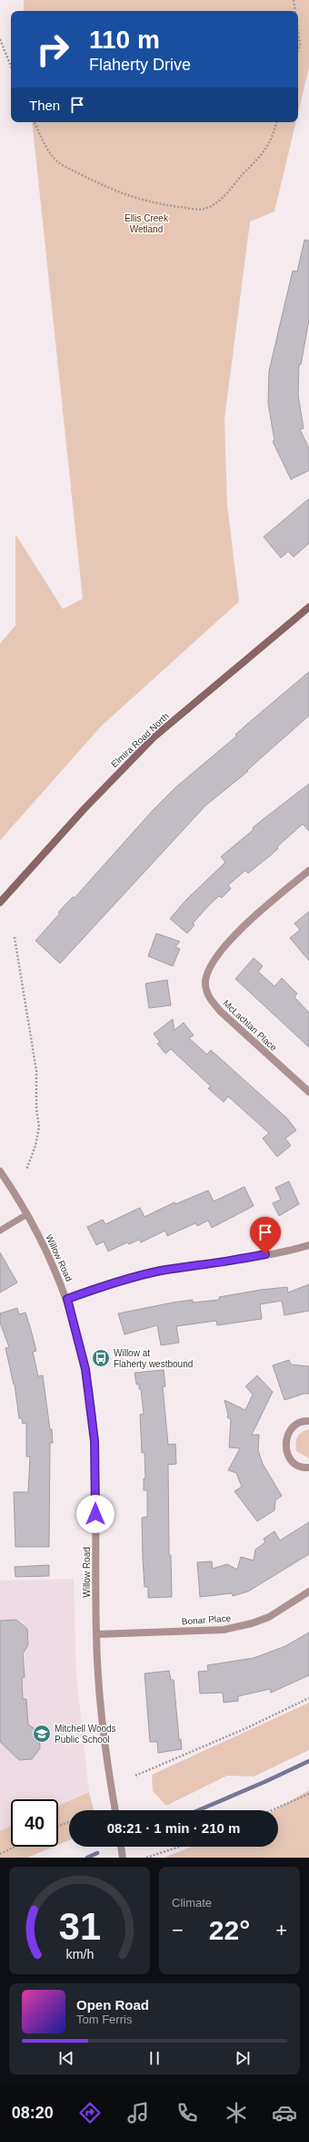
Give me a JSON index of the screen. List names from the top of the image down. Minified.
{"streets":{"main road":["Elmira Road North"],"street":["McLachlan Place","Willow Road","Bonar Place"]},"crossings":[["Willow Road","Bonar Place"]],"parks":["Ellis Creek Wetland"],"places":{"bus stop":["Willow at Flaherty westbound"],"school or university":["Mitchell Woods Public School"]},"page":{"turn":["110 m","Flaherty Drive"],"then":"Then","limit":"40","trip":"08:21 · 1 min · 210 m","tile":"Climate","heat":["−","22°","+"],"song":["Open Road","Tom Ferris"],"tabs":"08:20","gauge":["31","km/h"]}}
